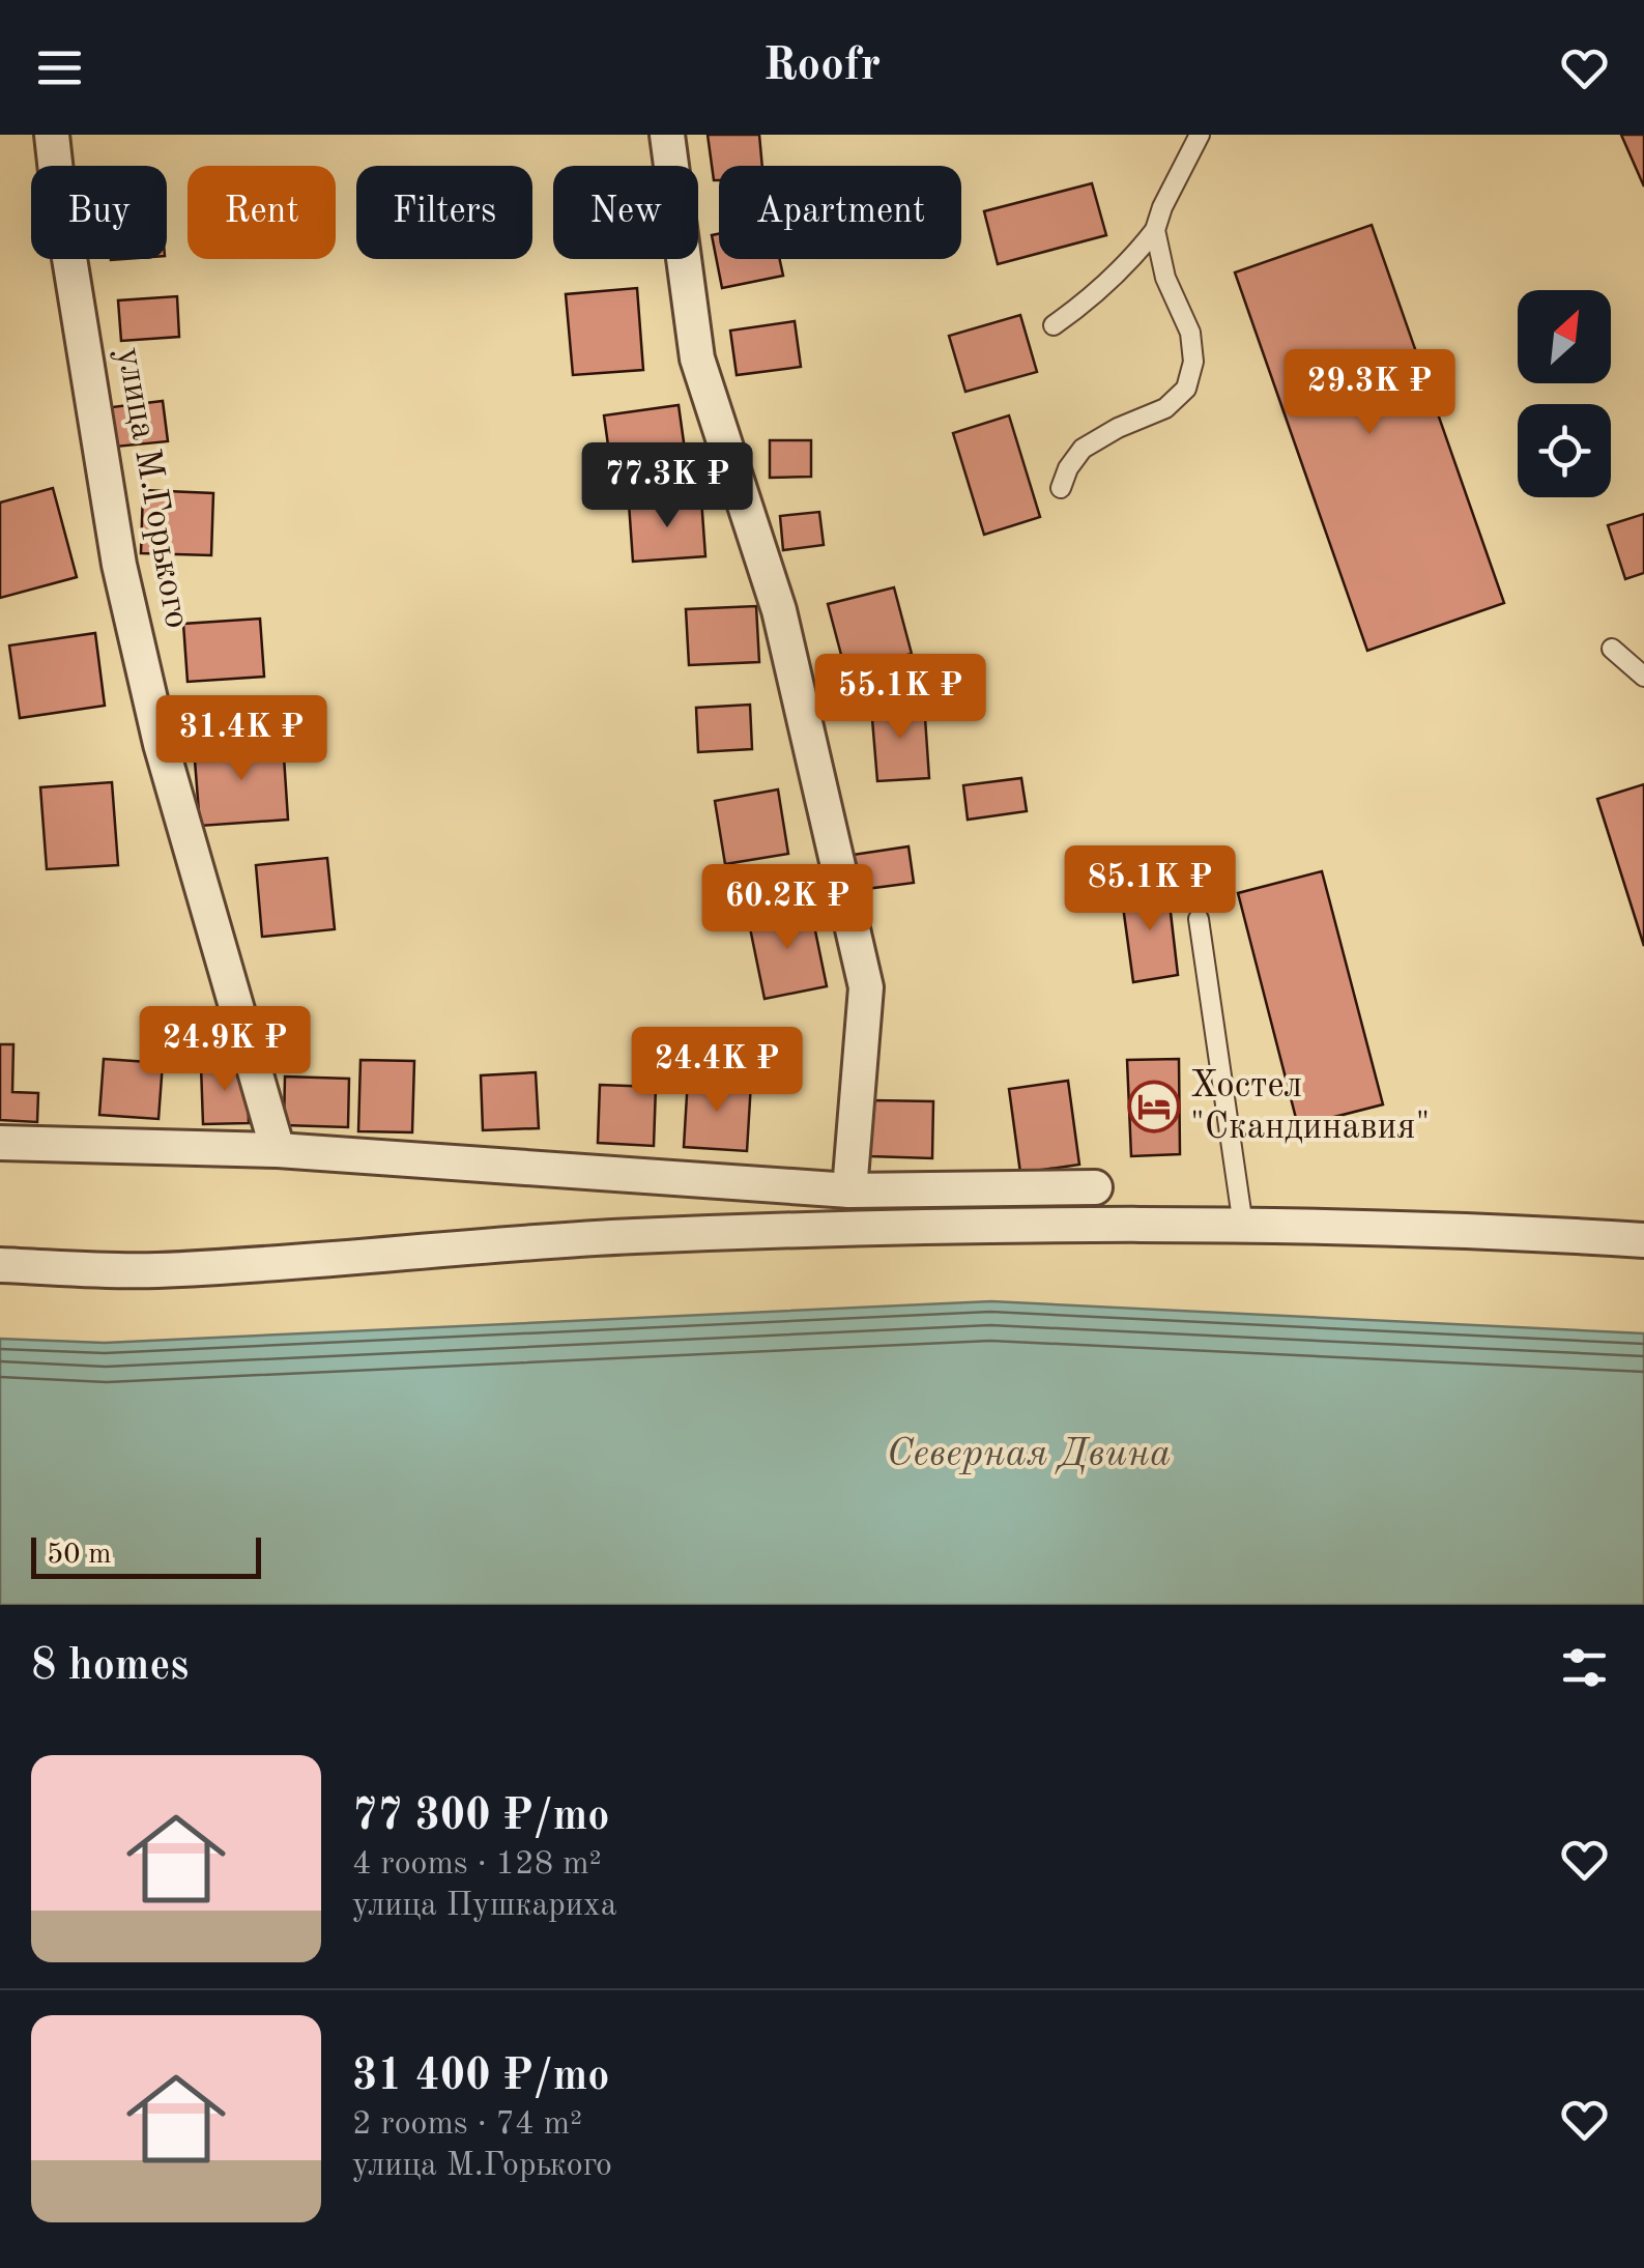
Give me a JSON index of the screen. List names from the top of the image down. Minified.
{"streets":{"street":["улица М.Горького"]},"water":["Северная Двина"],"places":{"hotel":["Хостел \"Скандинавия\""]},"scale_bar":"50 m","north":"top right","page":{"header":"Roofr","chip":["Buy","Rent","Filters","New","Apartment"],"price":["29.3K ₽","77.3K ₽","55.1K ₽","31.4K ₽","85.1K ₽","60.2K ₽","24.9K ₽","24.4K ₽"],"scale":"50 m","heading":"8 homes","list":[{"name":"77 300 ₽/mo","note":"4 rooms · 128 m² · улица Пушкариха"},{"name":"31 400 ₽/mo","note":"2 rooms · 74 m² · улица М.Горького"}]}}
